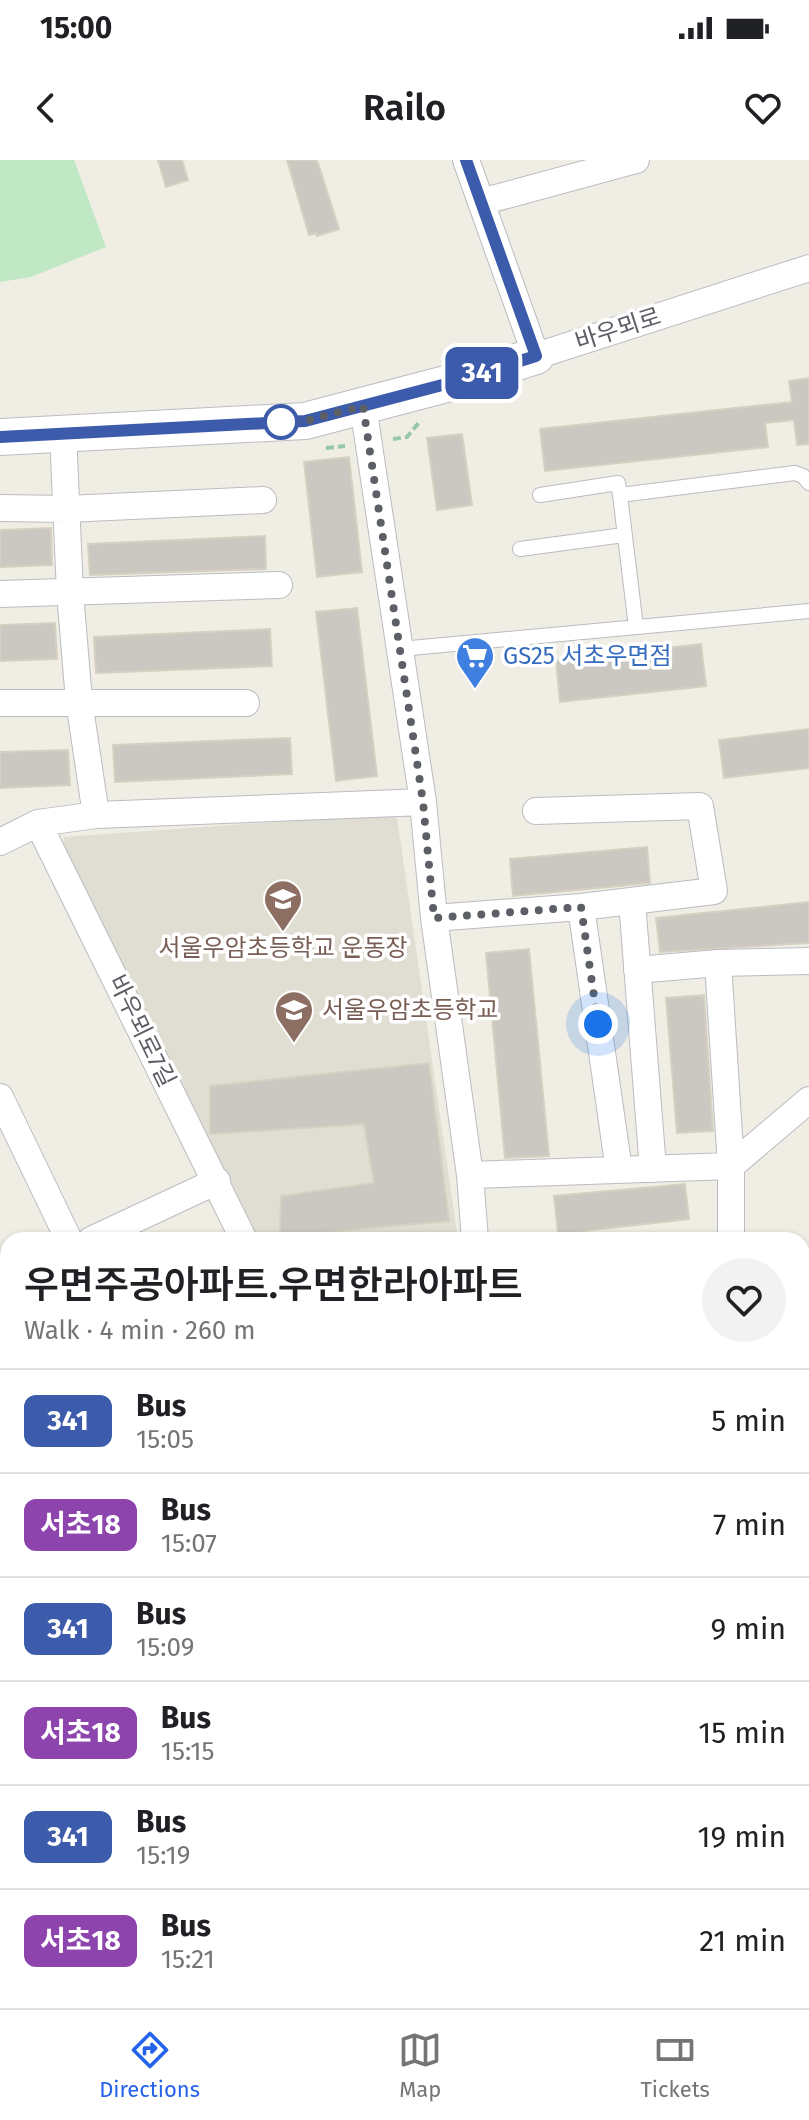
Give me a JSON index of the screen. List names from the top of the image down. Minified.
{"streets":{"street":["바우뫼로","바우뫼로7길"]},"places":{"supermarket":["GS25 서초우면점"],"school or university":["서울우암초등학교 운동장","서울우암초등학교"]},"lines":["bus line 341"],"page":{"status":"15:00","header":"Railo","on_map":"341","heading":["우면주공아파트.우면한라아파트","Walk · 4 min · 260 m"],"list":[{"mark":"341","name":"Bus","note":"15:05","value":"5 min"},{"mark":"서초18","name":"Bus","note":"15:07","value":"7 min"},{"mark":"341","name":"Bus","note":"15:09","value":"9 min"},{"mark":"서초18","name":"Bus","note":"15:15","value":"15 min"},{"mark":"341","name":"Bus","note":"15:19","value":"19 min"},{"mark":"서초18","name":"Bus","note":"15:21","value":"21 min"}],"tabs":["Directions","Map","Tickets"]}}
